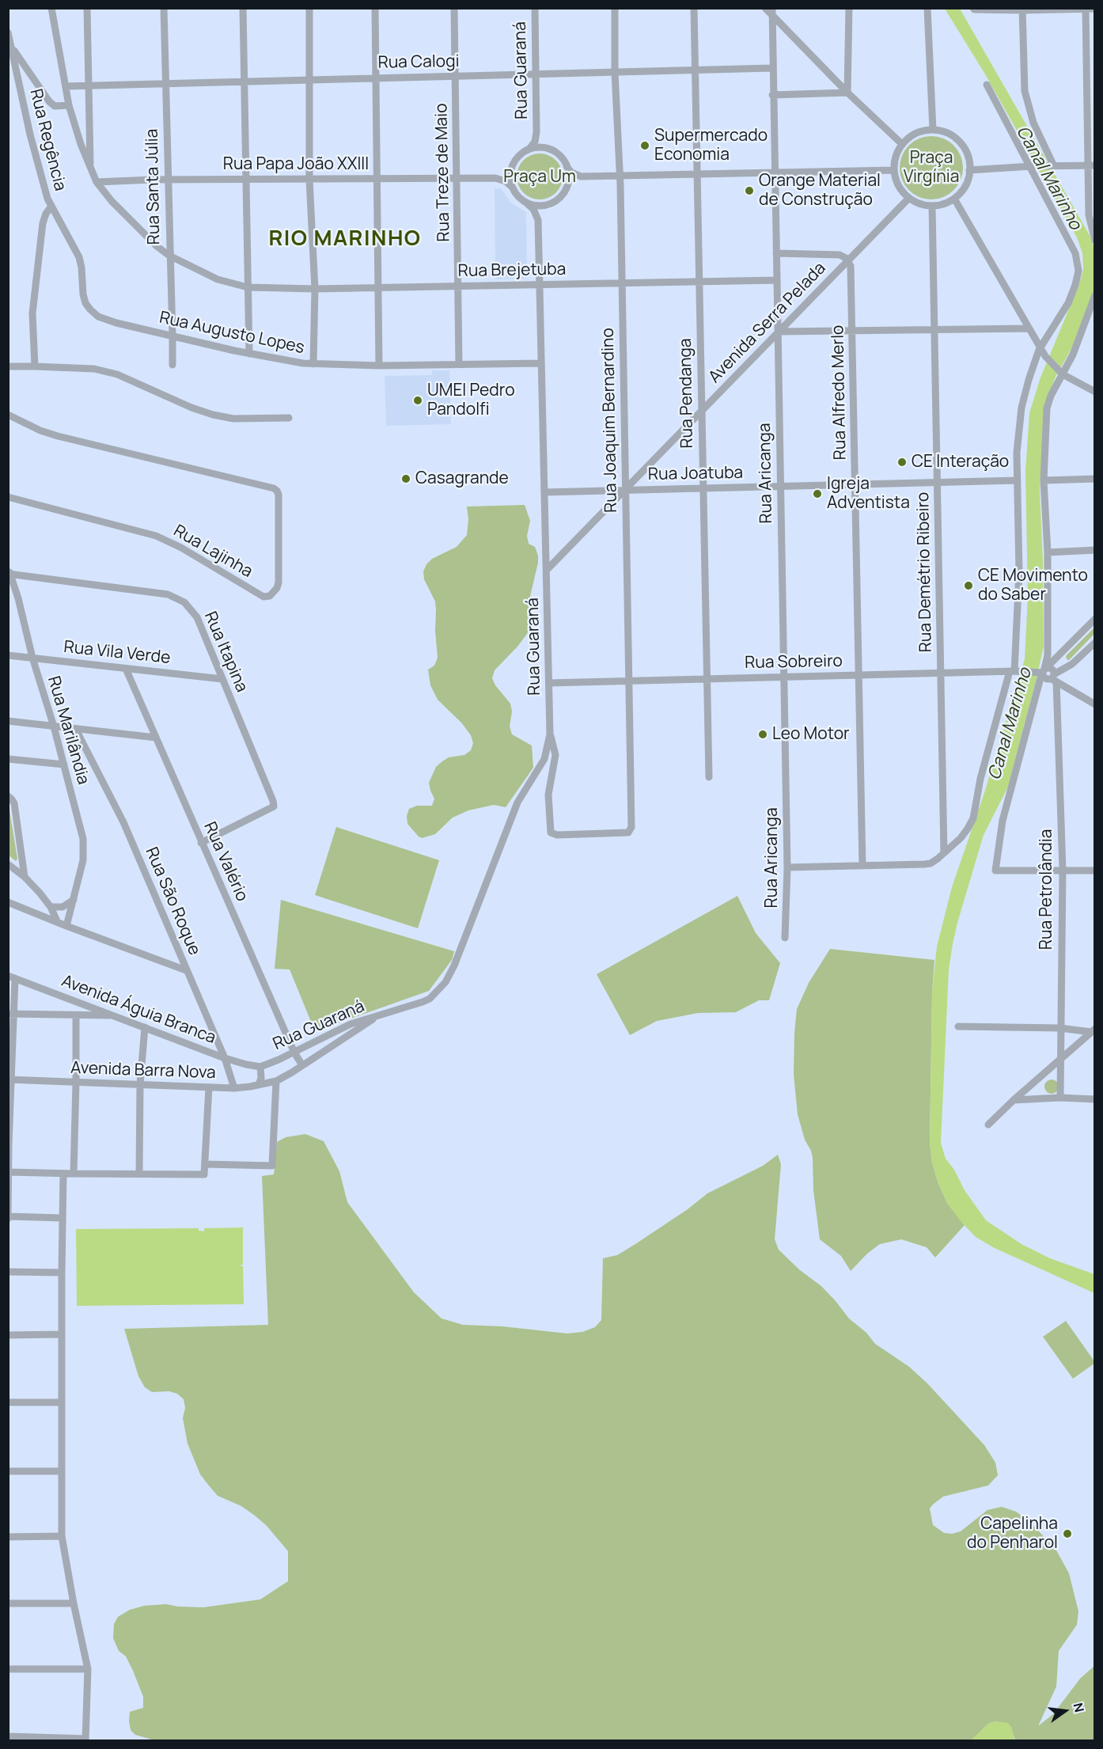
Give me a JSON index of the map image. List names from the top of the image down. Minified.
{"streets":{"street":["Rua Calogi","Rua Guaraná","Rua Regência","Rua Papa João XXIII","Rua Treze de Maio","Rua Santa Júlia","Rua Brejetuba","Avenida Serra Pelada","Rua Augusto Lopes","Rua Alfredo Merlo","Rua Pendanga","Rua Joaquim Bernardino","Rua Aricanga","Rua Joatuba","Rua Lajinha","Rua Demétrio Ribeiro","Rua Itapina","Rua Vila Verde","Rua Sobreiro","Rua Marilândia","Rua Valério","Rua Petrolândia","Rua São Roque","Avenida Águia Branca","Avenida Barra Nova"]},"crossings":[["Rua Calogi","Rua Guaraná"],["Rua Calogi","Rua Treze de Maio"],["Rua Calogi","Rua Santa Júlia"],["Rua Calogi","Rua Brejetuba"],["Rua Calogi","Rua Pendanga"],["Rua Calogi","Rua Joaquim Bernardino"],["Rua Calogi","Rua Aricanga"],["Rua Guaraná","Rua Papa João XXIII"],["Rua Guaraná","Rua Brejetuba"],["Rua Guaraná","Avenida Serra Pelada"],["Rua Guaraná","Rua Augusto Lopes"],["Rua Guaraná","Rua Joaquim Bernardino"],["Rua Guaraná","Rua Joatuba"],["Rua Guaraná","Rua Sobreiro"],["Rua Guaraná","Rua Valério"],["Rua Guaraná","Avenida Águia Branca"],["Rua Guaraná","Avenida Barra Nova"],["Rua Regência","Rua Augusto Lopes"],["Rua Papa João XXIII","Rua Treze de Maio"],["Rua Papa João XXIII","Rua Santa Júlia"],["Rua Papa João XXIII","Rua Brejetuba"],["Rua Treze de Maio","Rua Brejetuba"],["Rua Treze de Maio","Rua Augusto Lopes"],["Rua Santa Júlia","Rua Brejetuba"],["Rua Santa Júlia","Rua Augusto Lopes"],["Rua Brejetuba","Rua Pendanga"],["Rua Brejetuba","Rua Joaquim Bernardino"],["Rua Brejetuba","Rua Aricanga"],["Avenida Serra Pelada","Rua Alfredo Merlo"],["Avenida Serra Pelada","Rua Pendanga"],["Avenida Serra Pelada","Rua Joaquim Bernardino"],["Avenida Serra Pelada","Rua Aricanga"],["Avenida Serra Pelada","Rua Joatuba"],["Avenida Serra Pelada","Rua Demétrio Ribeiro"],["Rua Alfredo Merlo","Rua Joatuba"],["Rua Alfredo Merlo","Rua Sobreiro"],["Rua Pendanga","Rua Joatuba"],["Rua Pendanga","Rua Sobreiro"],["Rua Joaquim Bernardino","Rua Joatuba"],["Rua Joaquim Bernardino","Rua Sobreiro"],["Rua Aricanga","Rua Joatuba"],["Rua Aricanga","Rua Sobreiro"],["Rua Joatuba","Rua Demétrio Ribeiro"],["Rua Demétrio Ribeiro","Rua Sobreiro"],["Rua Itapina","Rua Vila Verde"],["Rua Itapina","Rua Marilândia"],["Rua Itapina","Rua Valério"],["Rua Vila Verde","Rua Marilândia"],["Rua Vila Verde","Rua Valério"],["Rua São Roque","Avenida Águia Branca"],["Rua São Roque","Avenida Barra Nova"]],"districts":["RIO MARINHO"],"water":["Canal Marinho"],"parks":["Praça Virgínia","Praça Um"],"places":["Supermercado Economia","Orange Material de Construção","UMEI Pedro Pandolfi","CE Interação","Casagrande","Igreja Adventista","CE Movimento do Saber","Leo Motor","Capelinha do Penharol"],"north":"right"}
